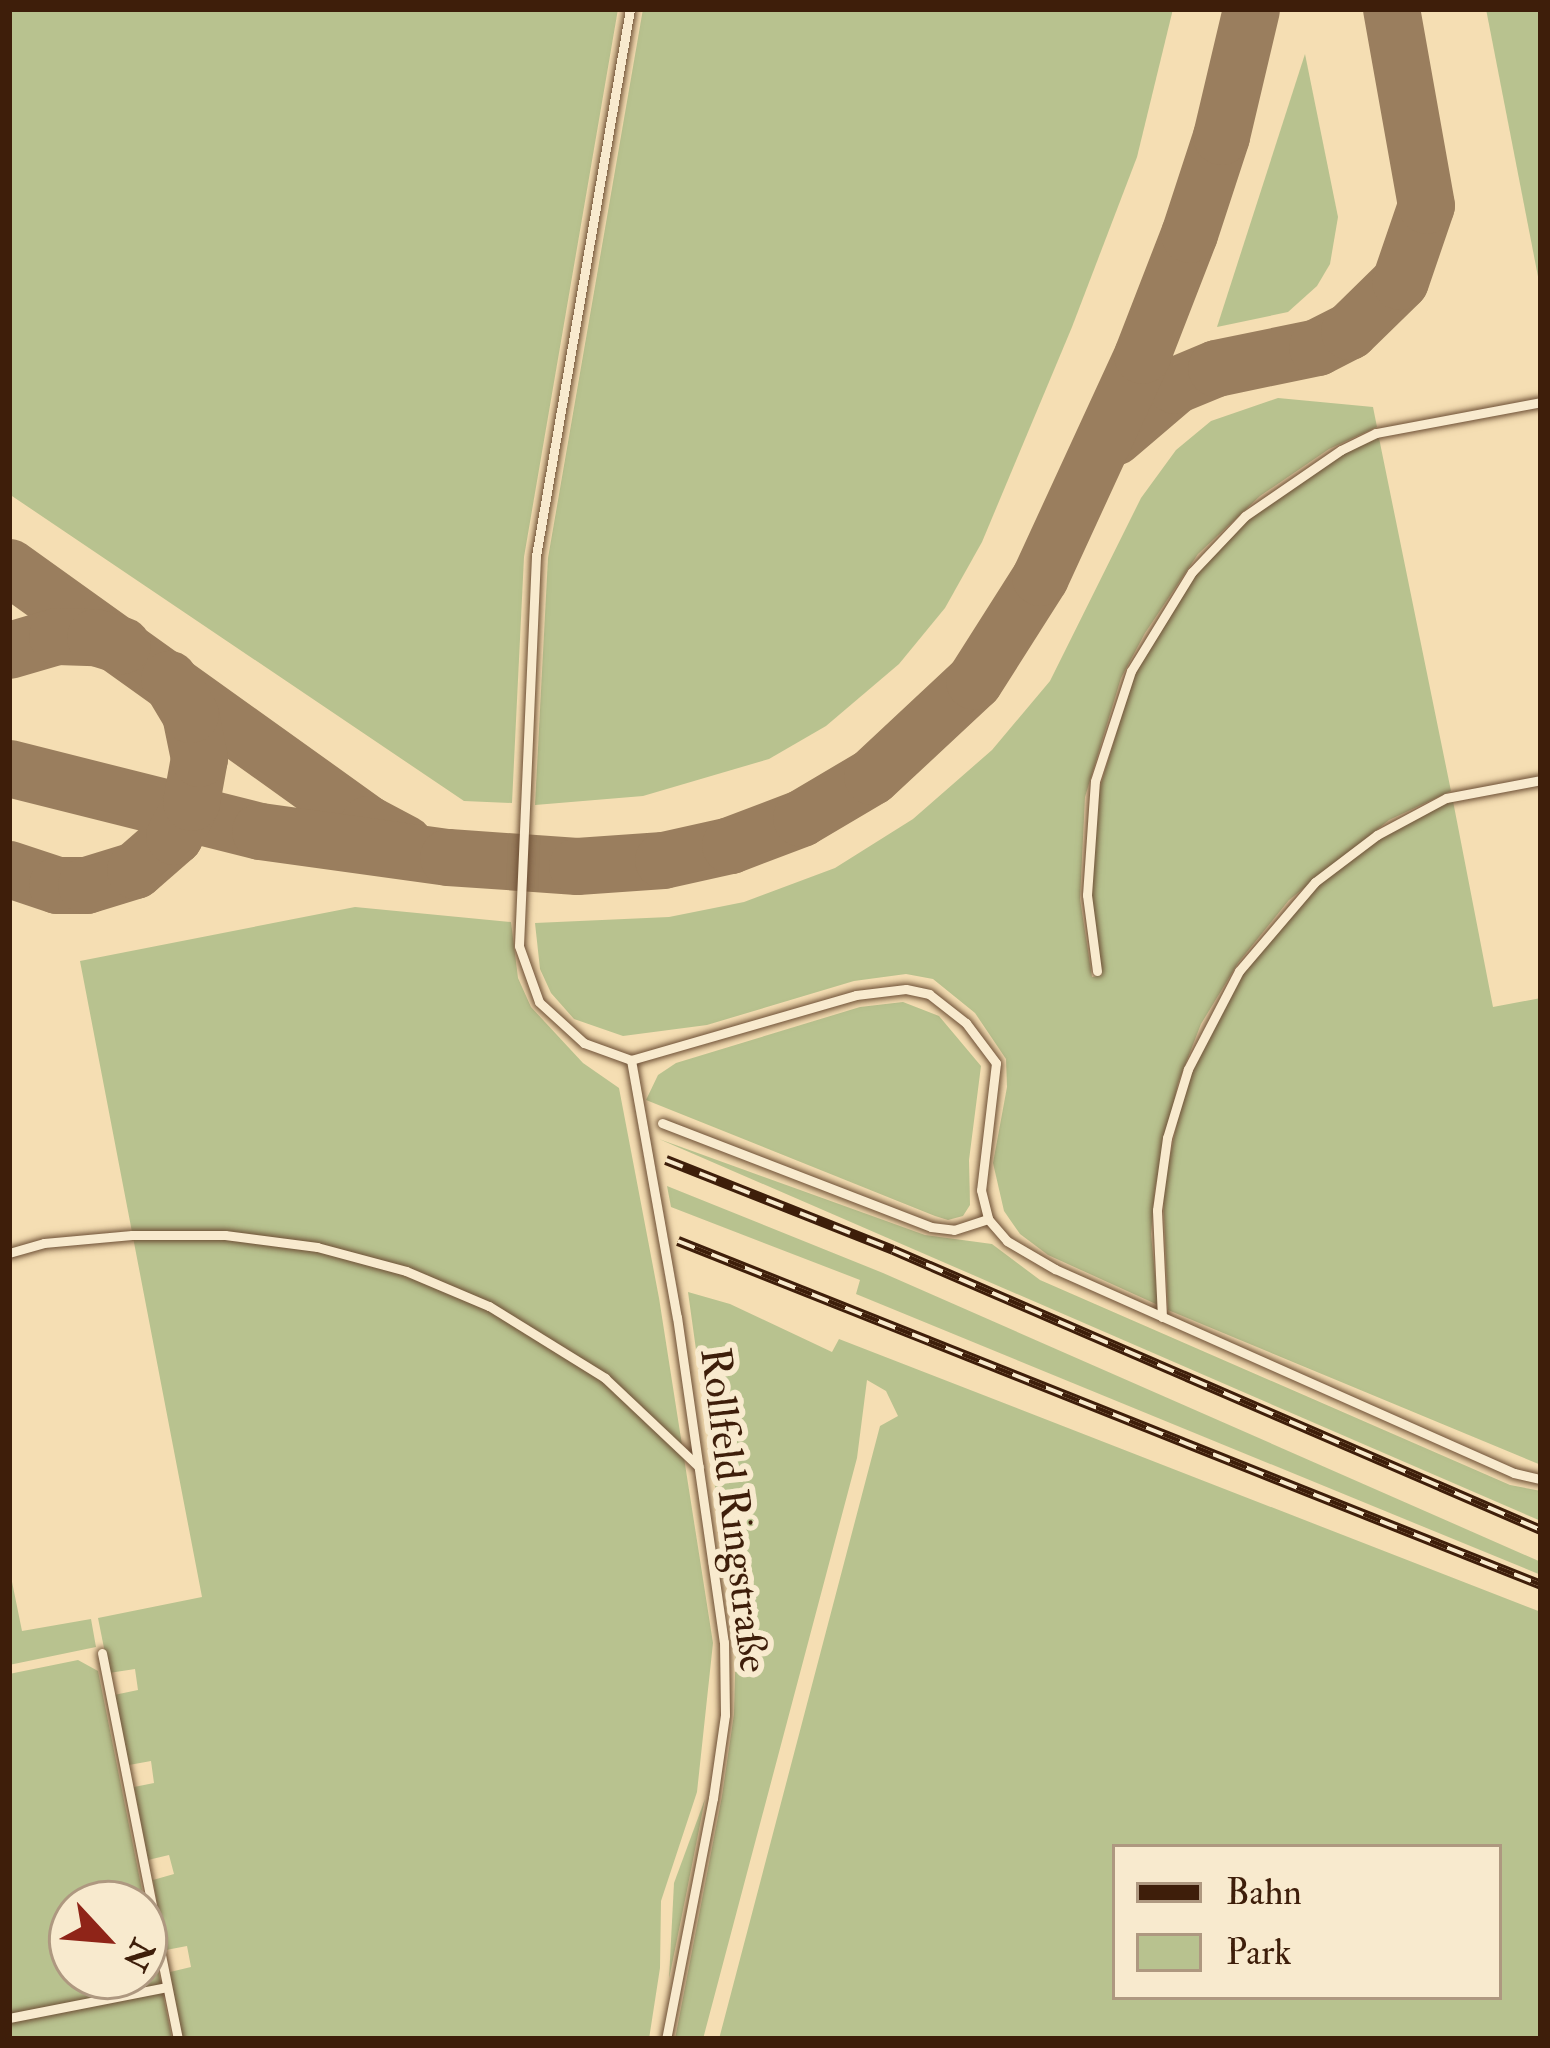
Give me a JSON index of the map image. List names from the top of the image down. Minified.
{"streets":{"lane":["Rollfeld Ringstraße"]},"legend":["Bahn","Park"],"north":"bottom right"}
